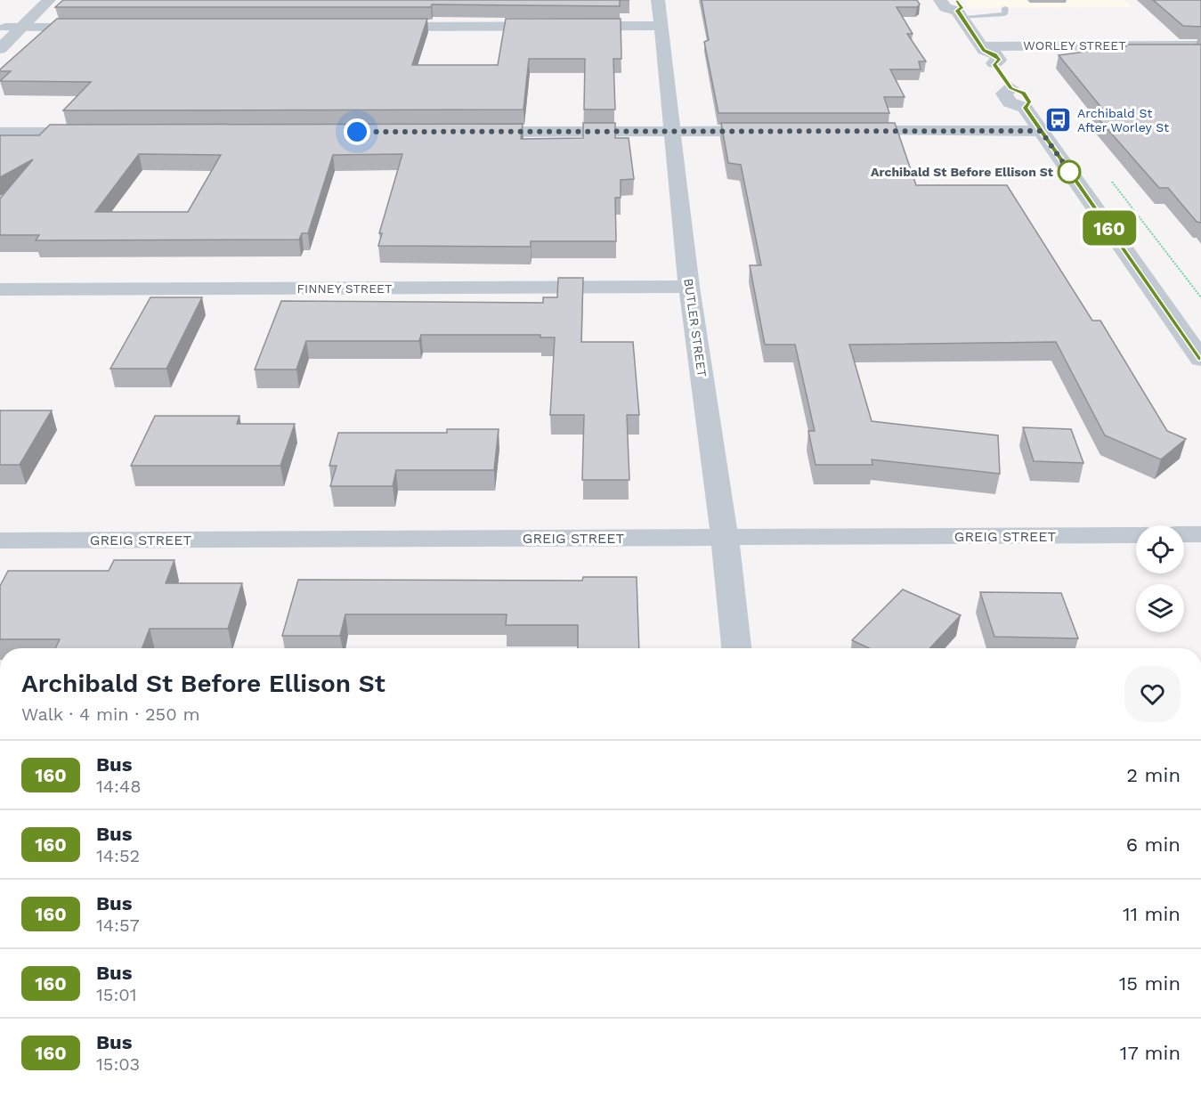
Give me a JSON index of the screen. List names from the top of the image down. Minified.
{"streets":{"street":["WORLEY STREET","FINNEY STREET","BUTLER STREET","GREIG STREET"]},"crossings":[["FINNEY STREET","BUTLER STREET"],["BUTLER STREET","GREIG STREET"]],"places":{"bus stop":["Archibald St After Worley St"],"other":["Archibald St Before Ellison St"]},"lines":["bus line 160"],"page":{"on_map":"160","heading":["Archibald St Before Ellison St","Walk · 4 min · 250 m"],"list":[{"mark":"160","name":"Bus","note":"14:48","value":"2 min"},{"mark":"160","name":"Bus","note":"14:52","value":"6 min"},{"mark":"160","name":"Bus","note":"14:57","value":"11 min"},{"mark":"160","name":"Bus","note":"15:01","value":"15 min"},{"mark":"160","name":"Bus","note":"15:03","value":"17 min"}]}}
